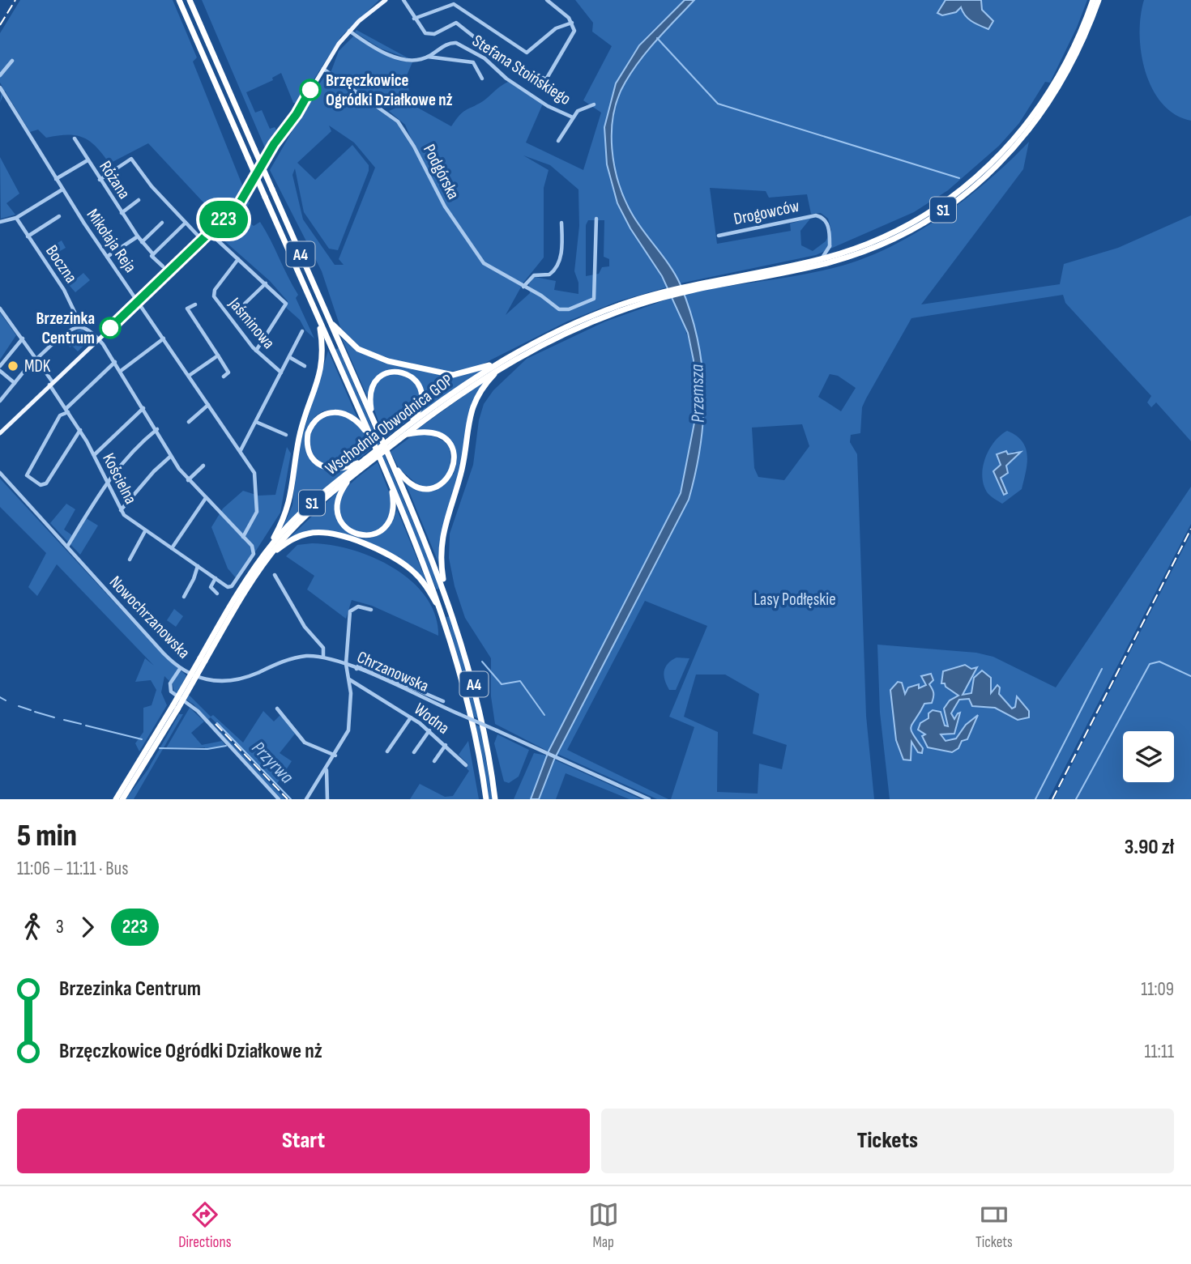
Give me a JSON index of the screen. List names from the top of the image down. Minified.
{"streets":{"highway":["S1","A4","Wschodnia Obwodnica GOP"],"street":["Stefana Stoińskiego","Podgórska","Różana","Drogowców","Mikołaja Reja","Boczna","Jaśminowa","Kościelna","Nowochrzanowska","Chrzanowska","Wodna"]},"crossings":[["Różana","Mikołaja Reja"],["S1","Wschodnia Obwodnica GOP"],["Mikołaja Reja","Boczna"],["Nowochrzanowska","Chrzanowska"]],"water":["Przemsza","Przyrwa"],"parks":["Lasy Podłęskie"],"places":["Brzęczkowice Ogródki Działkowe nż","Brzezinka Centrum","MDK"],"lines":["bus line 223"],"page":{"on_map":"223","heading":["5 min","11:06 – 11:11 · Bus","3.90 zł"],"legs":["3","223"],"list":[{"name":"Brzezinka Centrum","value":"11:09"},{"name":"Brzęczkowice Ogródki Działkowe nż","value":"11:11"}],"buttons":["Start","Tickets"],"tabs":["Directions","Map","Tickets"]}}
